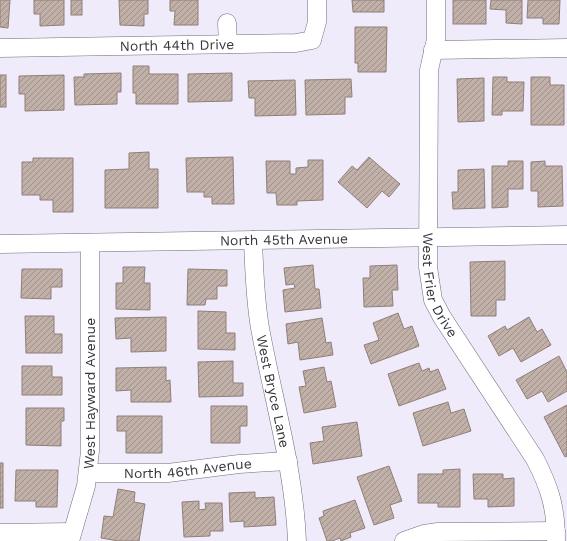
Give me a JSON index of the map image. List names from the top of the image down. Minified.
{"streets":{"street":["North 44th Drive","North 45th Avenue","West Frier Drive","West Bryce Lane","West Hayward Avenue","North 46th Avenue"]},"crossings":[["North 45th Avenue","West Frier Drive"],["North 45th Avenue","West Bryce Lane"],["North 45th Avenue","West Hayward Avenue"],["West Bryce Lane","North 46th Avenue"],["West Hayward Avenue","North 46th Avenue"]]}
